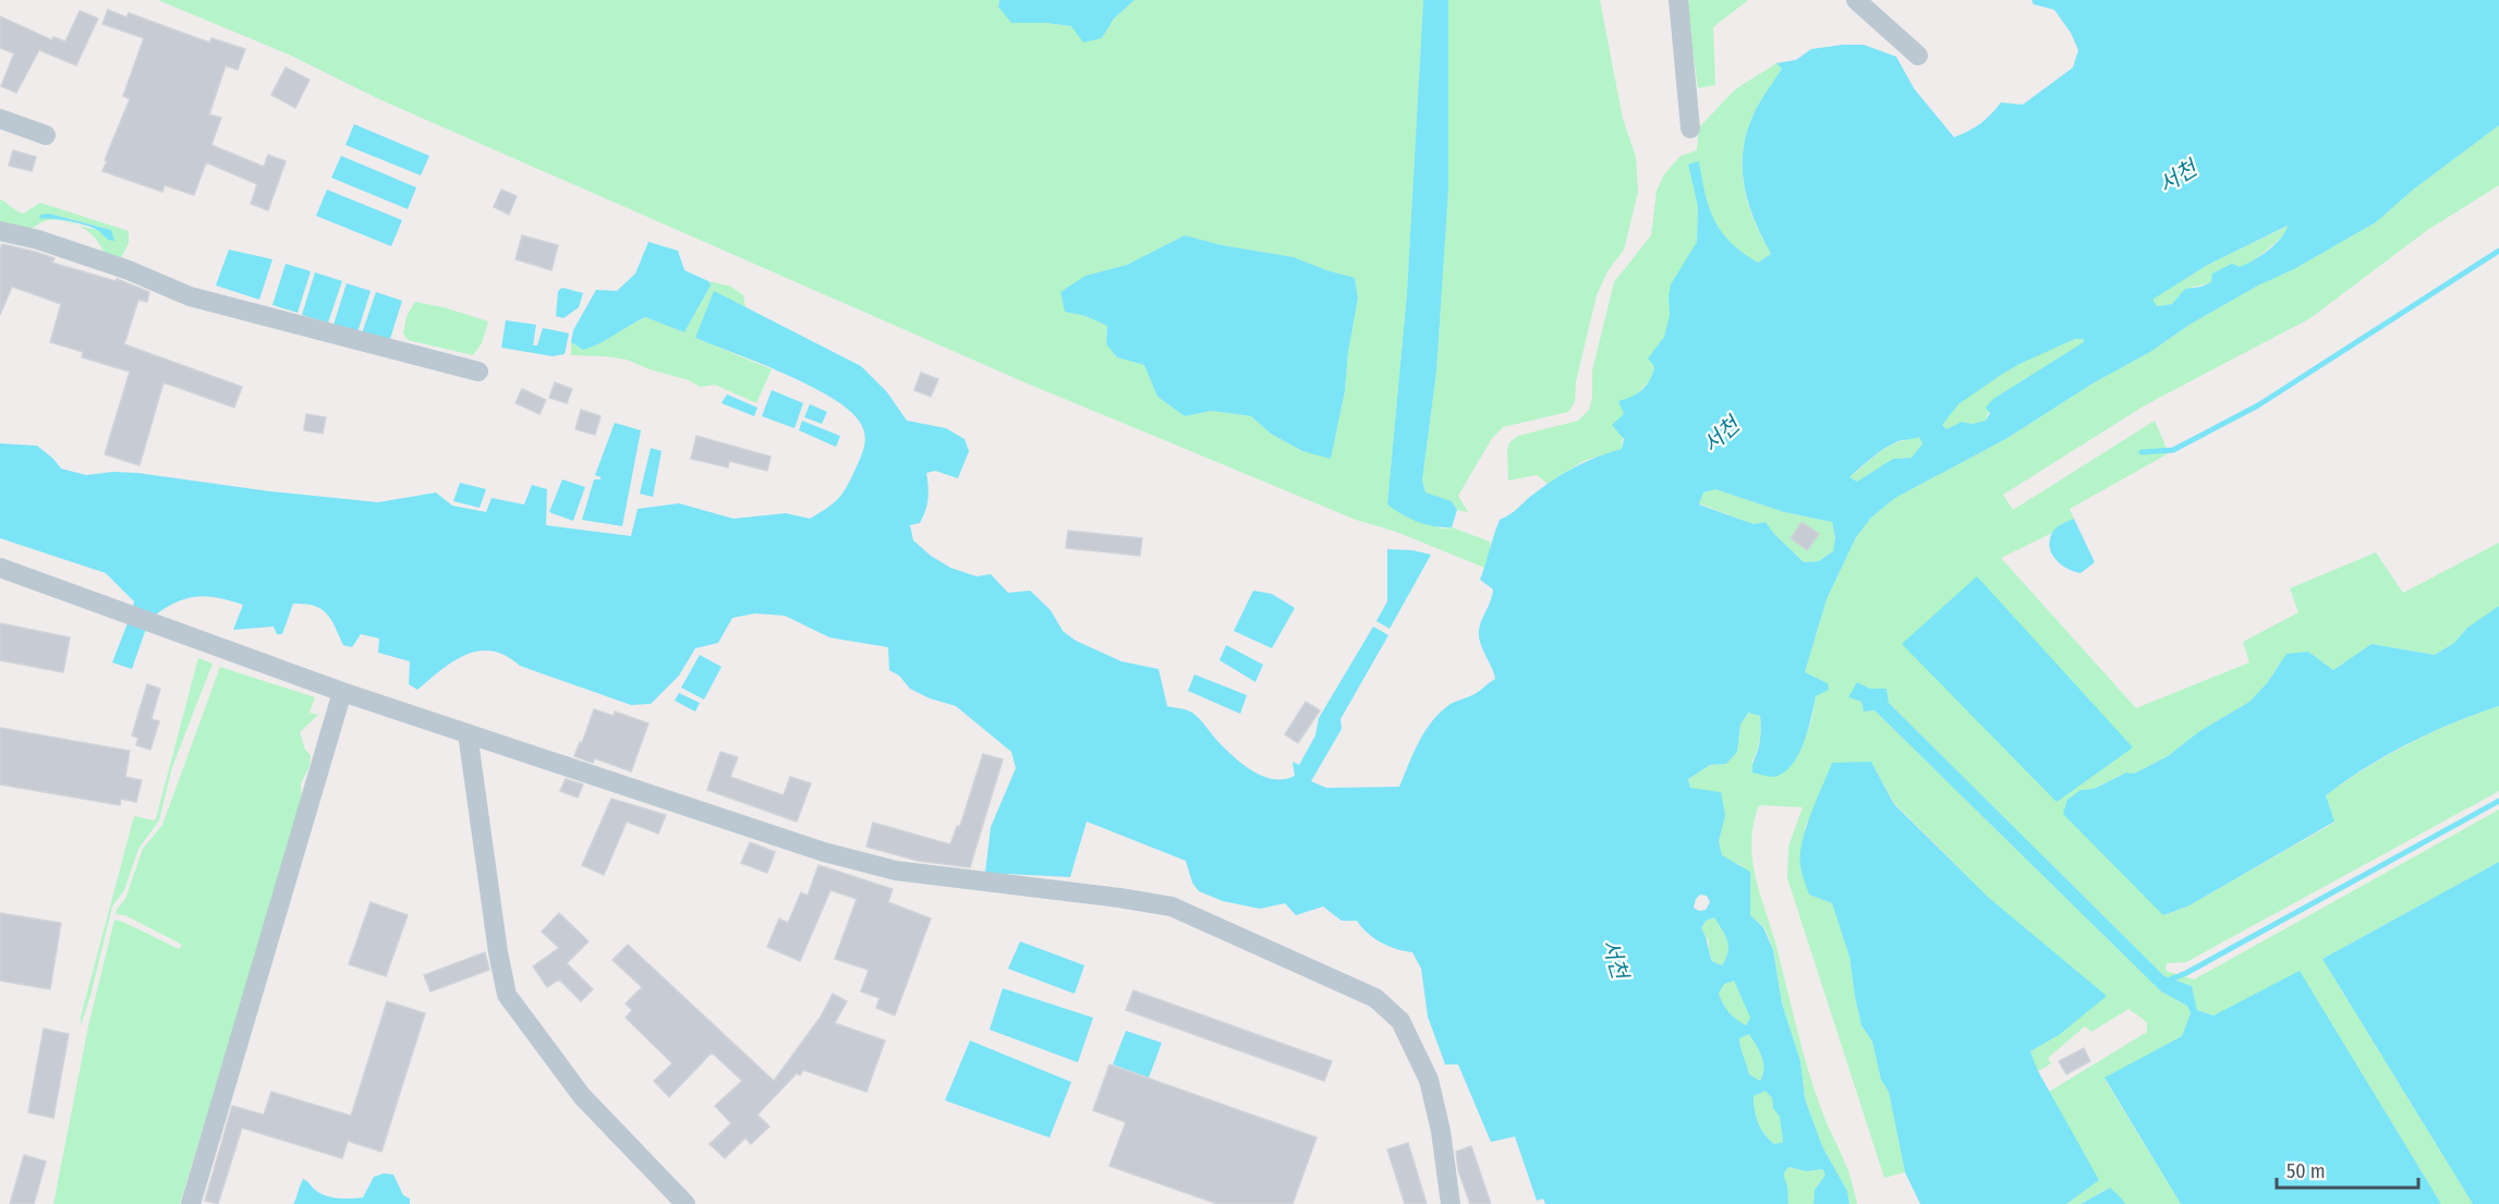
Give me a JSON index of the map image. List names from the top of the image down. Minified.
{"water":["서천"],"scale_bar":"50 m"}
